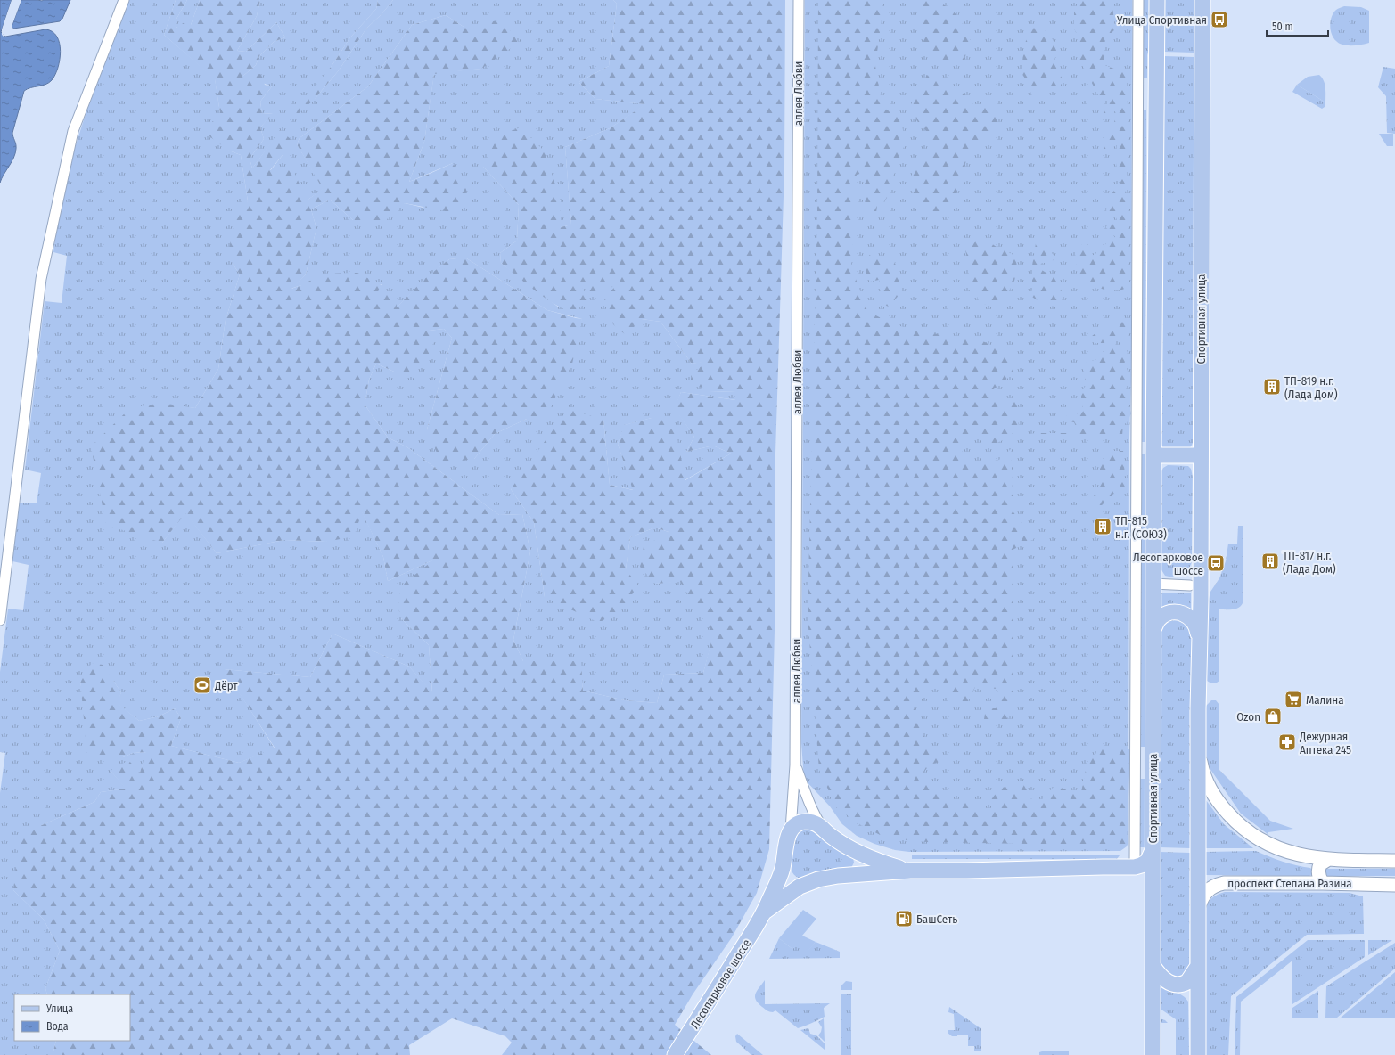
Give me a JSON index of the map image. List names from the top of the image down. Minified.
{"streets":{"main road":["Спортивная улица","проспект Степана Разина","Лесопарковое шоссе"],"street":["аллея Любви"]},"crossings":[["аллея Любви","Лесопарковое шоссе"],["Спортивная улица","проспект Степана Разина"]],"places":{"bus stop":["Улица Спортивная","Лесопарковое шоссе"],"building":["ТП-819 н.г. (Лада Дом)","ТП-815 н.г. (СОЮЗ)","ТП-817 н.г. (Лада Дом)"],"sports":["Дёрт"],"supermarket":["Малина"],"shop":["Ozon"],"pharmacy":["Дежурная Аптека 245"],"fuel station":["БашСеть"]},"legend":["Улица","Вода"],"scale_bar":"50 m"}
